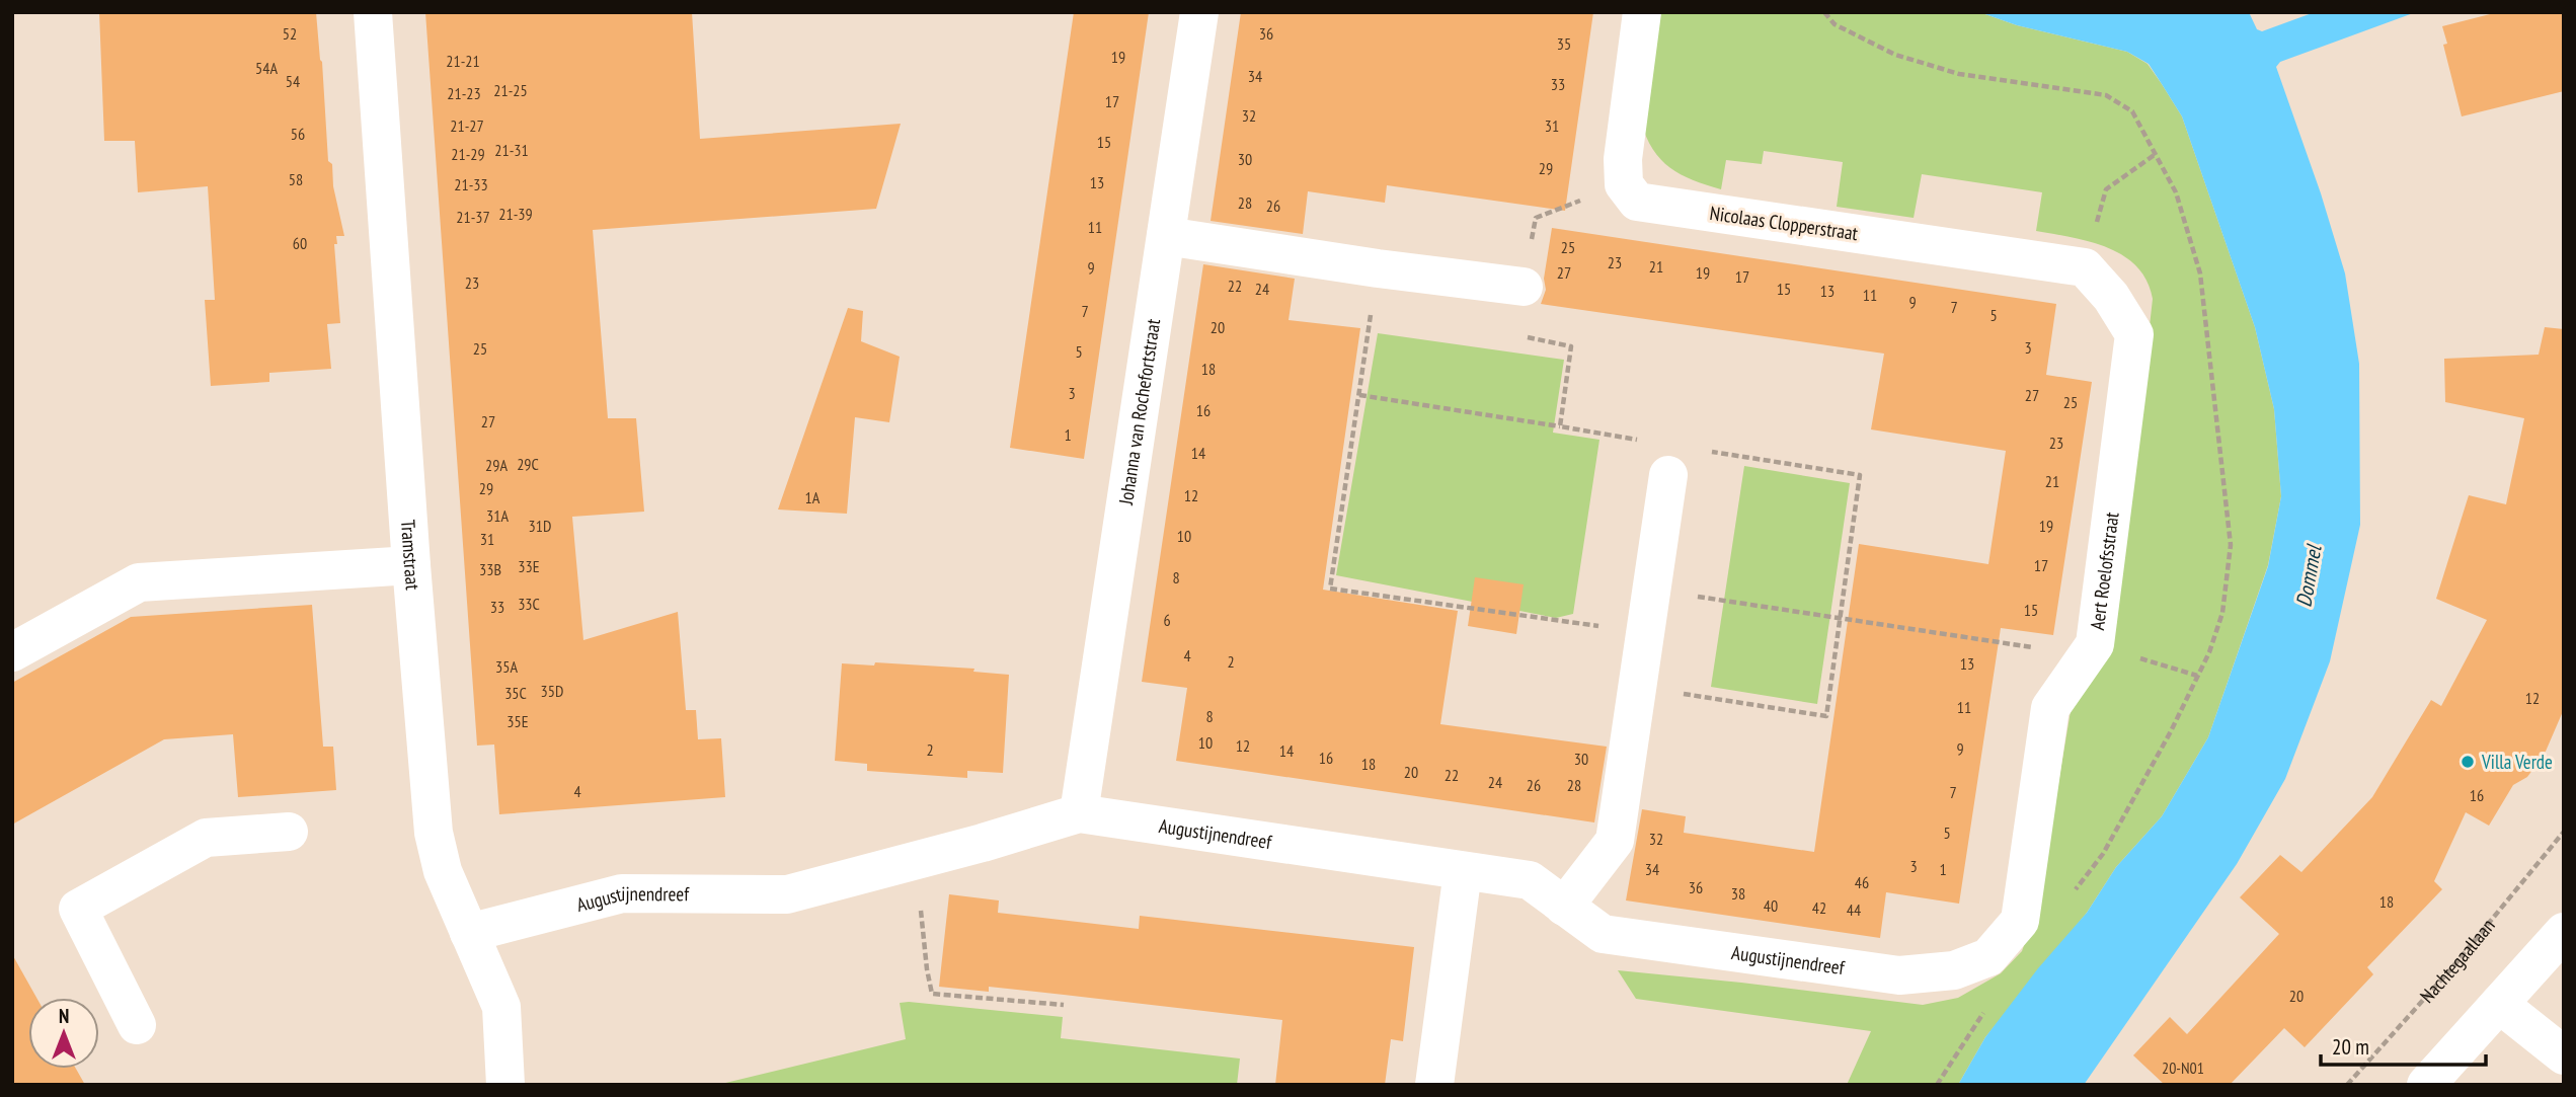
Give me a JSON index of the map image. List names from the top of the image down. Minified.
{"streets":{"street":["Nicolaas Clopperstraat","Johanna van Rochefortstraat","Tramstraat","Aert Roelofsstraat","Augustijnendreef"],"path":["Nachtegaallaan"]},"crossings":[["Nicolaas Clopperstraat","Aert Roelofsstraat"],["Johanna van Rochefortstraat","Augustijnendreef"],["Tramstraat","Augustijnendreef"],["Aert Roelofsstraat","Augustijnendreef"]],"water":["Dommel"],"places":["Villa Verde"],"house_numbers":["52","36","35","19","21-21","54A","34","54","33","21-25","21-23","17","32","21-27","31","56","15","21-31","21-29","30","29","58","13","21-33","28","26","21-39","21-37","11","60","25","23","21","9","27","19","17","23","22","24","15","13","11","9","7","7","5","20","3","25","5","18","3","27","25","16","27","1","23","14","29C","29A","21","29","12","1A","31A","31D","19","10","31","17","33E","33B","8","33C","33","15","6","4","2","13","35A","35D","35C","12","11","8","35E","10","12","9","2","14","16","30","18","20","22","24","26","28","4","7","16","5","32","3","34","1","46","36","38","18","40","42","44","20","20-N01"],"scale_bar":"20 m","north":"top"}
